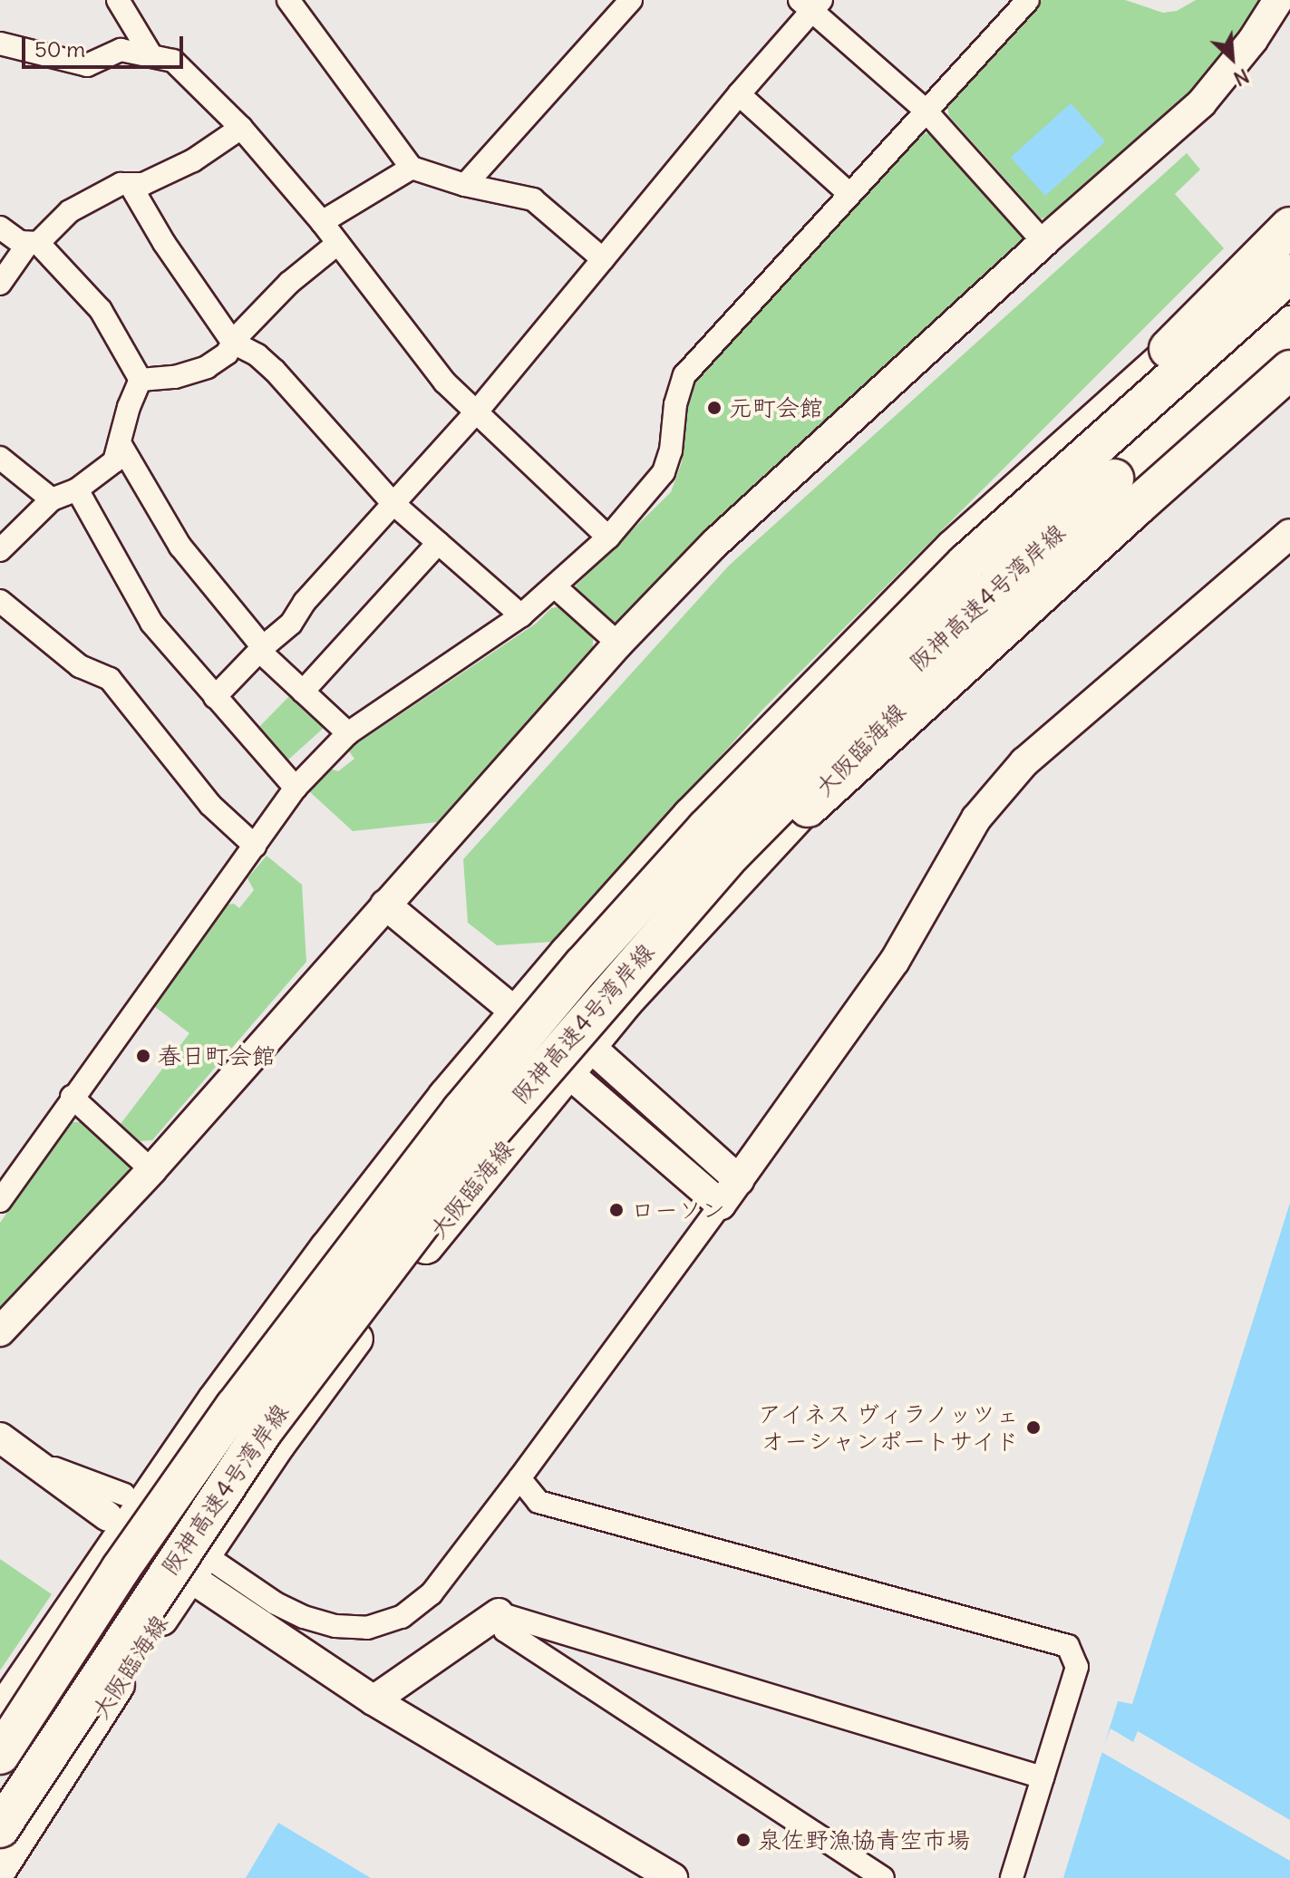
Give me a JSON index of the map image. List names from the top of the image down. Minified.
{"streets":{"highway":["阪神高速4号湾岸線"],"main road":["大阪臨海線"]},"places":["元町会館","春日町会館","ローソン","アイネス ヴィラノッツェ オーシャンポートサイド","泉佐野漁協青空市場"],"scale_bar":"50 m","north":"bottom right"}
